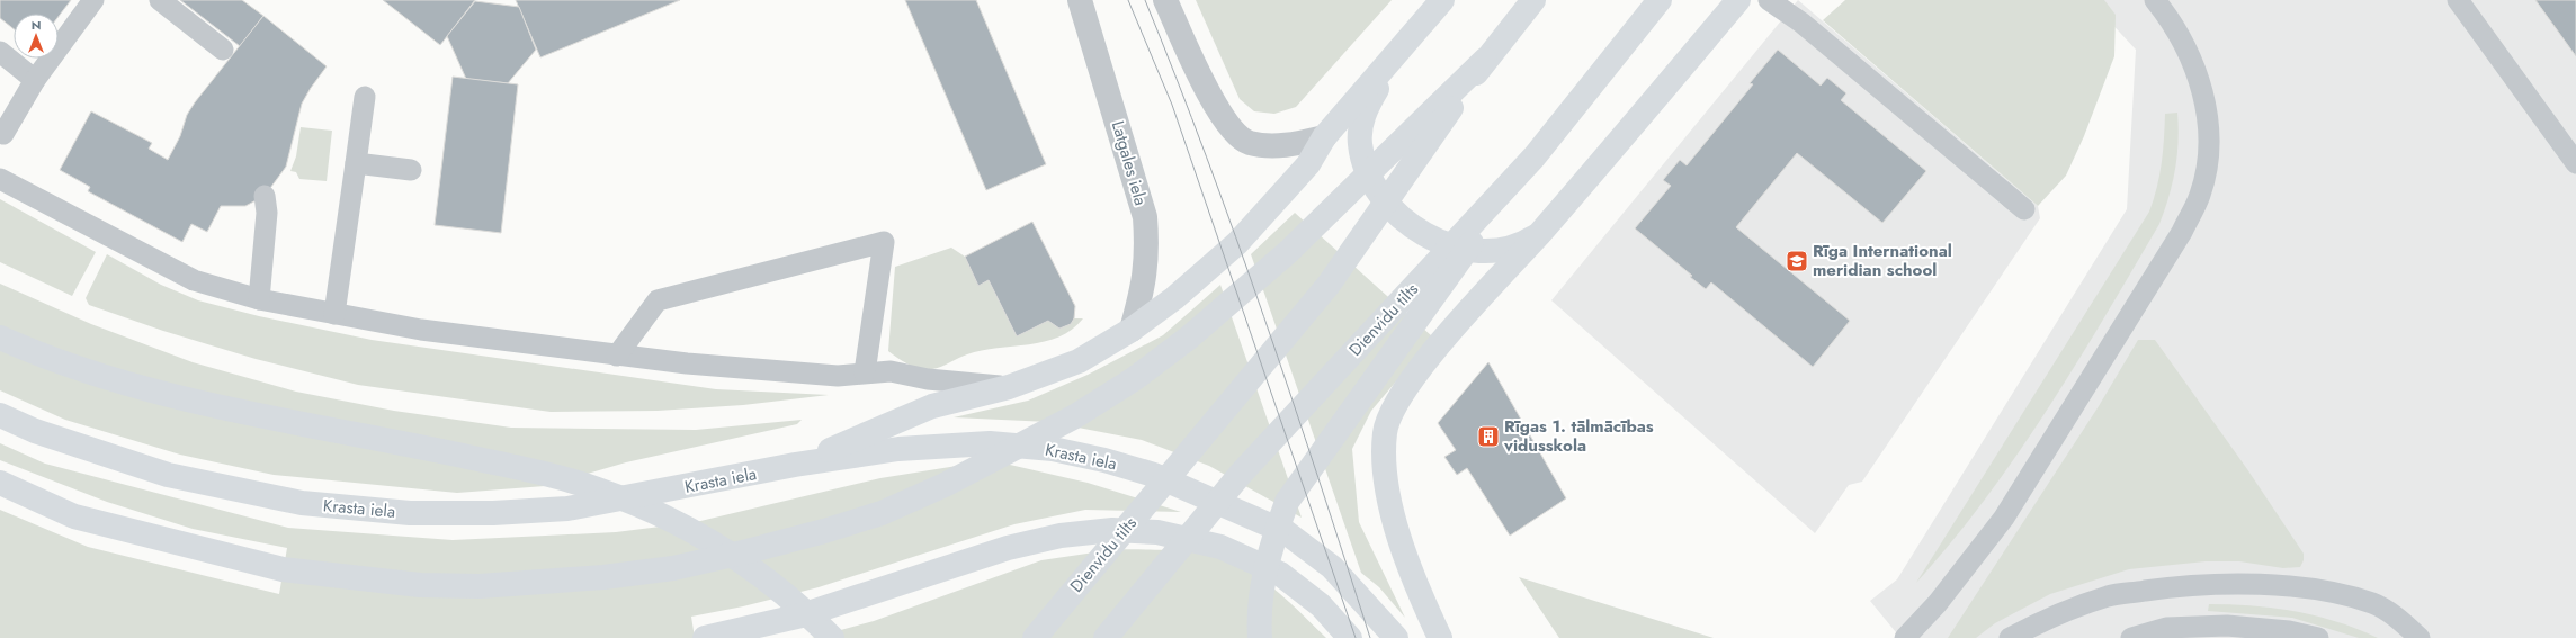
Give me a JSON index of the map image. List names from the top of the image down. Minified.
{"streets":{"highway":["Dienvidu tilts","Krasta iela"],"street":["Latgales iela"]},"places":{"school or university":["Rīga International meridian school"],"building":["Rīgas 1. tālmācības vidusskola"]},"north":"top"}
